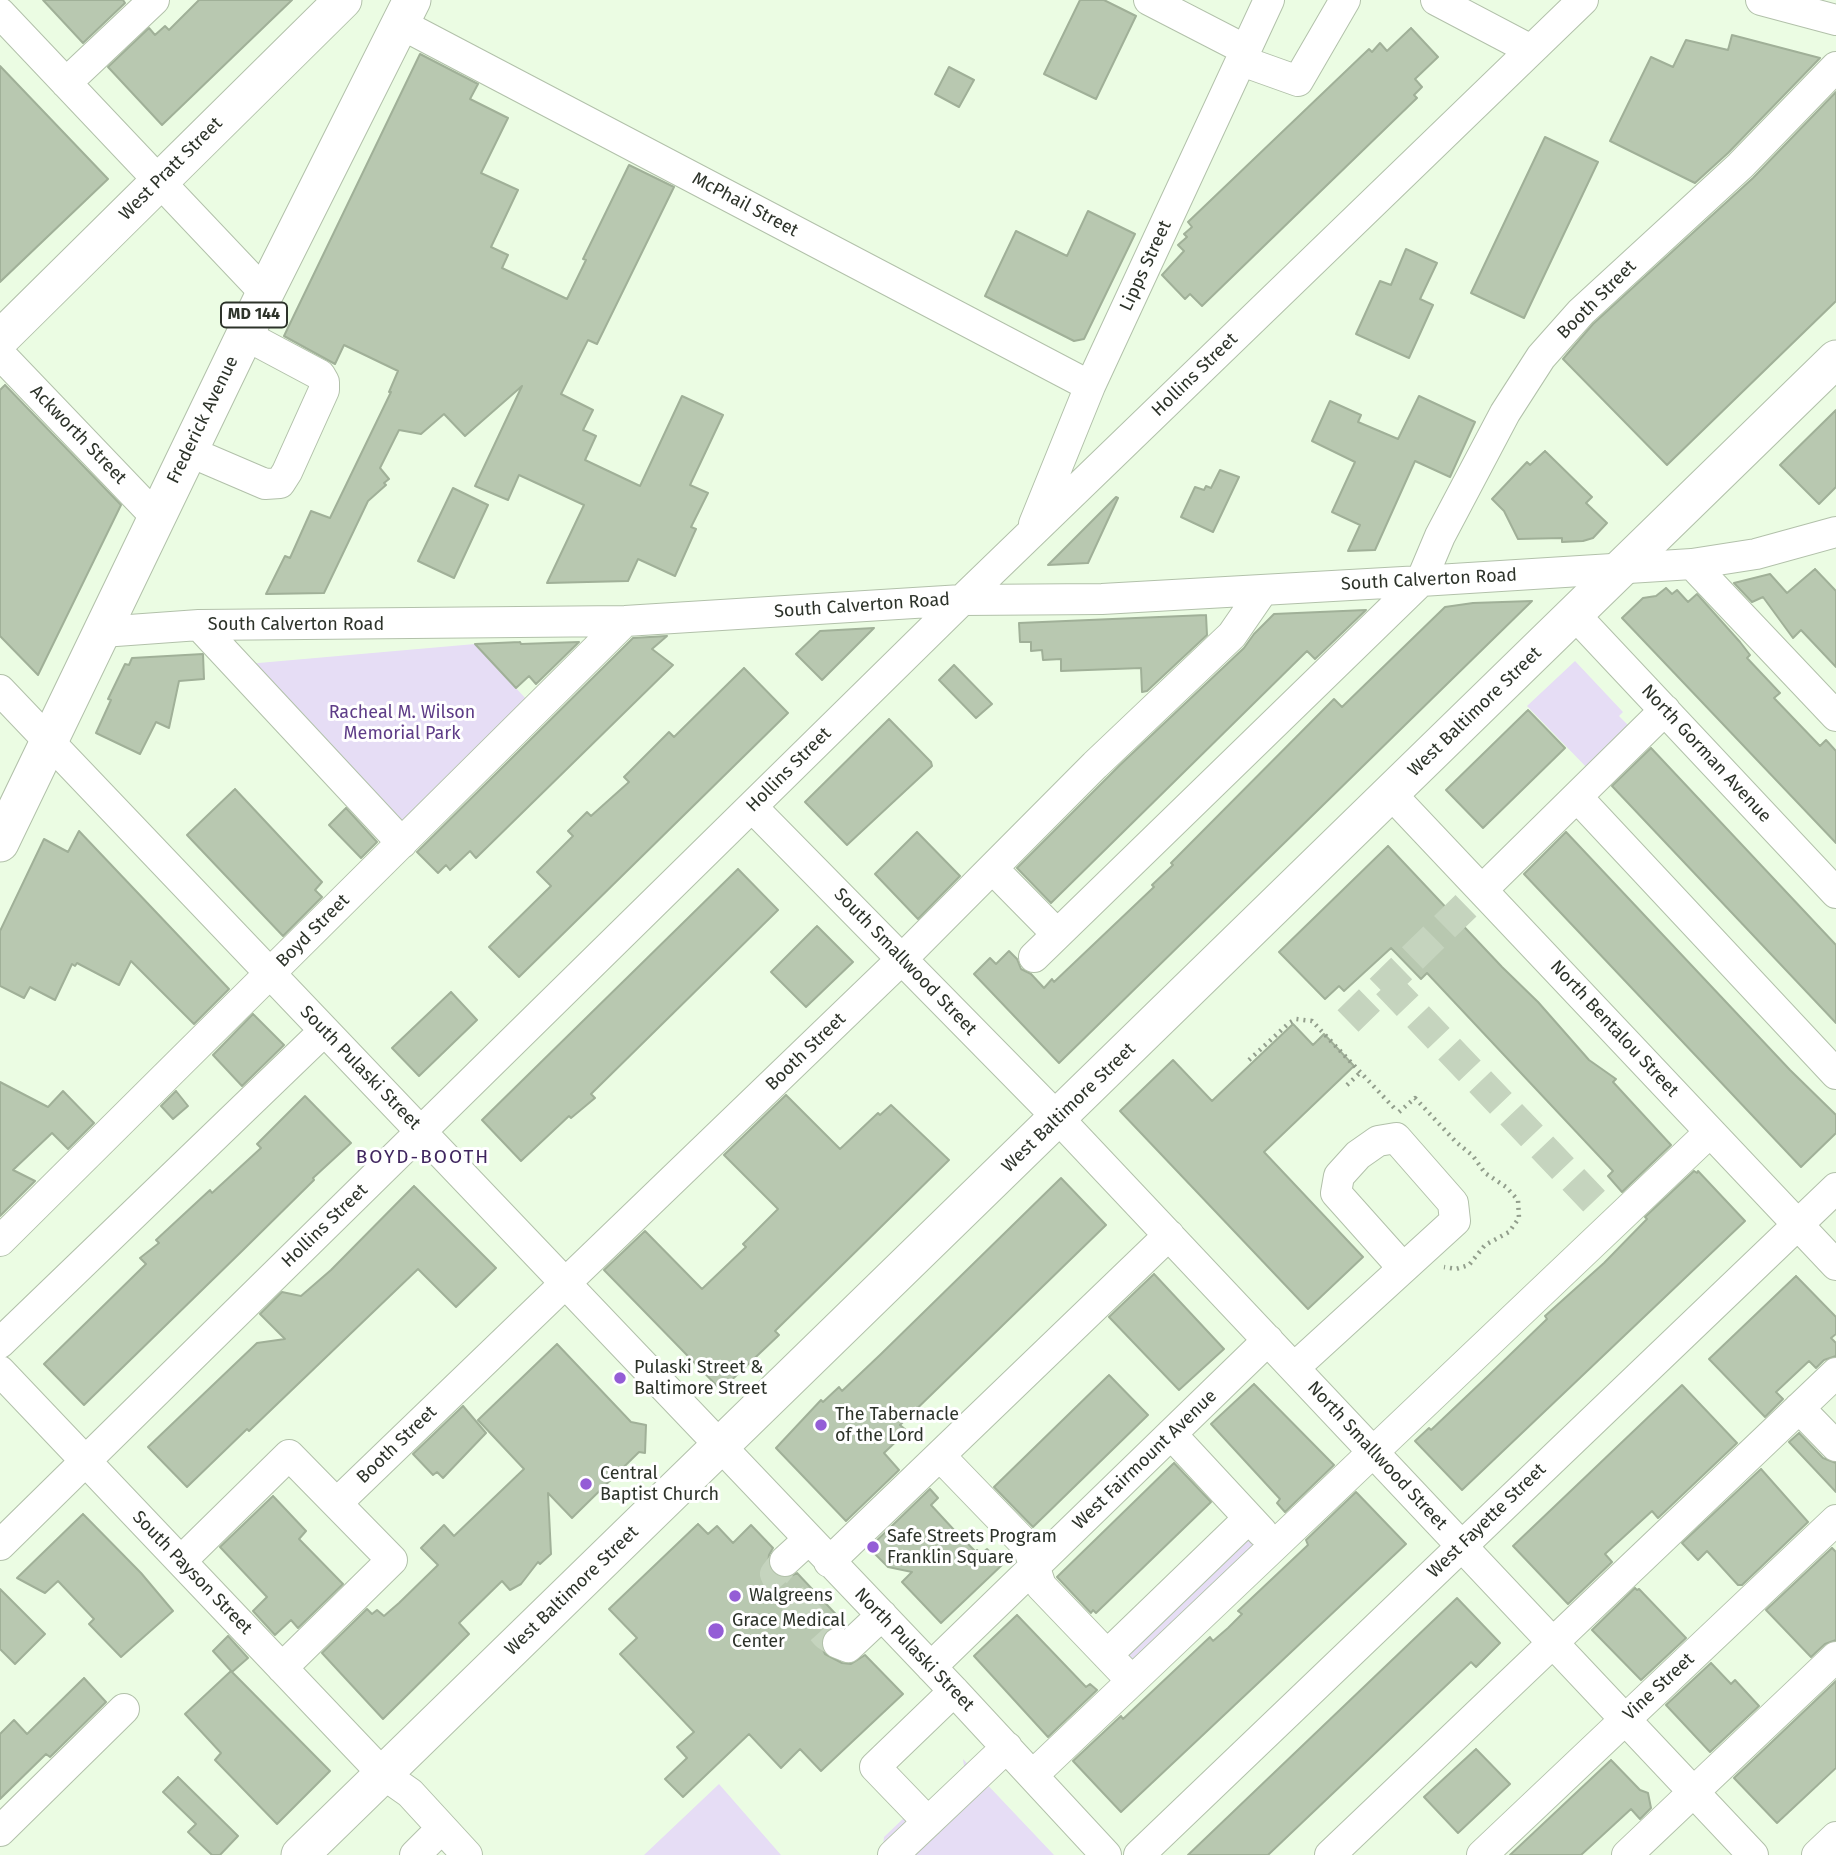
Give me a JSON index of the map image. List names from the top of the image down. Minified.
{"streets":{"main road":["West Pratt Street","MD 144","Frederick Avenue","West Baltimore Street"],"street":["McPhail Street","Lipps Street","Booth Street","Hollins Street","Ackworth Street","South Calverton Road","North Gorman Avenue","Boyd Street","South Smallwood Street","North Bentalou Street","South Pulaski Street","North Smallwood Street","West Fairmount Avenue","West Fayette Street","South Payson Street","North Pulaski Street","Vine Street"]},"crossings":[["McPhail Street","Lipps Street"],["McPhail Street","Frederick Avenue"],["Lipps Street","Hollins Street"],["Booth Street","South Calverton Road"],["Booth Street","South Smallwood Street"],["Booth Street","South Pulaski Street"],["Hollins Street","South Calverton Road"],["Hollins Street","South Smallwood Street"],["Hollins Street","South Pulaski Street"],["Hollins Street","South Payson Street"],["Frederick Avenue","Ackworth Street"],["Frederick Avenue","South Calverton Road"],["Frederick Avenue","South Pulaski Street"],["South Calverton Road","West Baltimore Street"],["South Calverton Road","Boyd Street"],["West Baltimore Street","North Gorman Avenue"],["West Baltimore Street","South Smallwood Street"],["West Baltimore Street","North Bentalou Street"],["West Baltimore Street","South Pulaski Street"],["West Baltimore Street","North Smallwood Street"],["West Baltimore Street","South Payson Street"],["West Baltimore Street","North Pulaski Street"],["Boyd Street","South Pulaski Street"],["South Smallwood Street","North Smallwood Street"],["North Bentalou Street","West Fayette Street"],["South Pulaski Street","North Pulaski Street"],["North Smallwood Street","West Fairmount Avenue"],["North Smallwood Street","West Fayette Street"],["North Smallwood Street","Vine Street"],["West Fairmount Avenue","North Pulaski Street"]],"districts":["BOYD-BOOTH"],"parks":["Racheal M. Wilson Memorial Park"],"places":["Pulaski Street & Baltimore Street","The Tabernacle of the Lord","Central Baptist Church","Safe Streets Program Franklin Square","Walgreens","Grace Medical Center"]}
